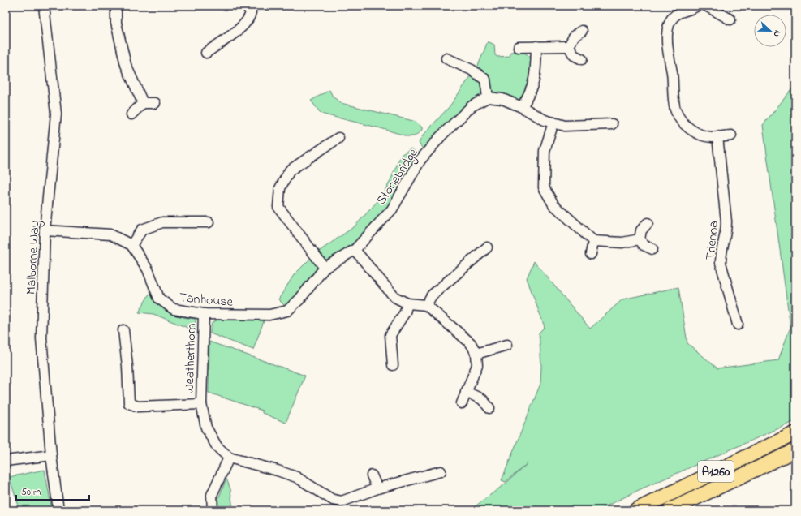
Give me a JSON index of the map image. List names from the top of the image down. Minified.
{"streets":{"highway":["A1260"],"street":["Stonebridge","Trienna","Malborne Way","Tanhouse","Weatherthorn"]},"crossings":[["Stonebridge","Tanhouse"],["Malborne Way","Tanhouse"],["Tanhouse","Weatherthorn"]],"scale_bar":"50 m","north":"right"}
